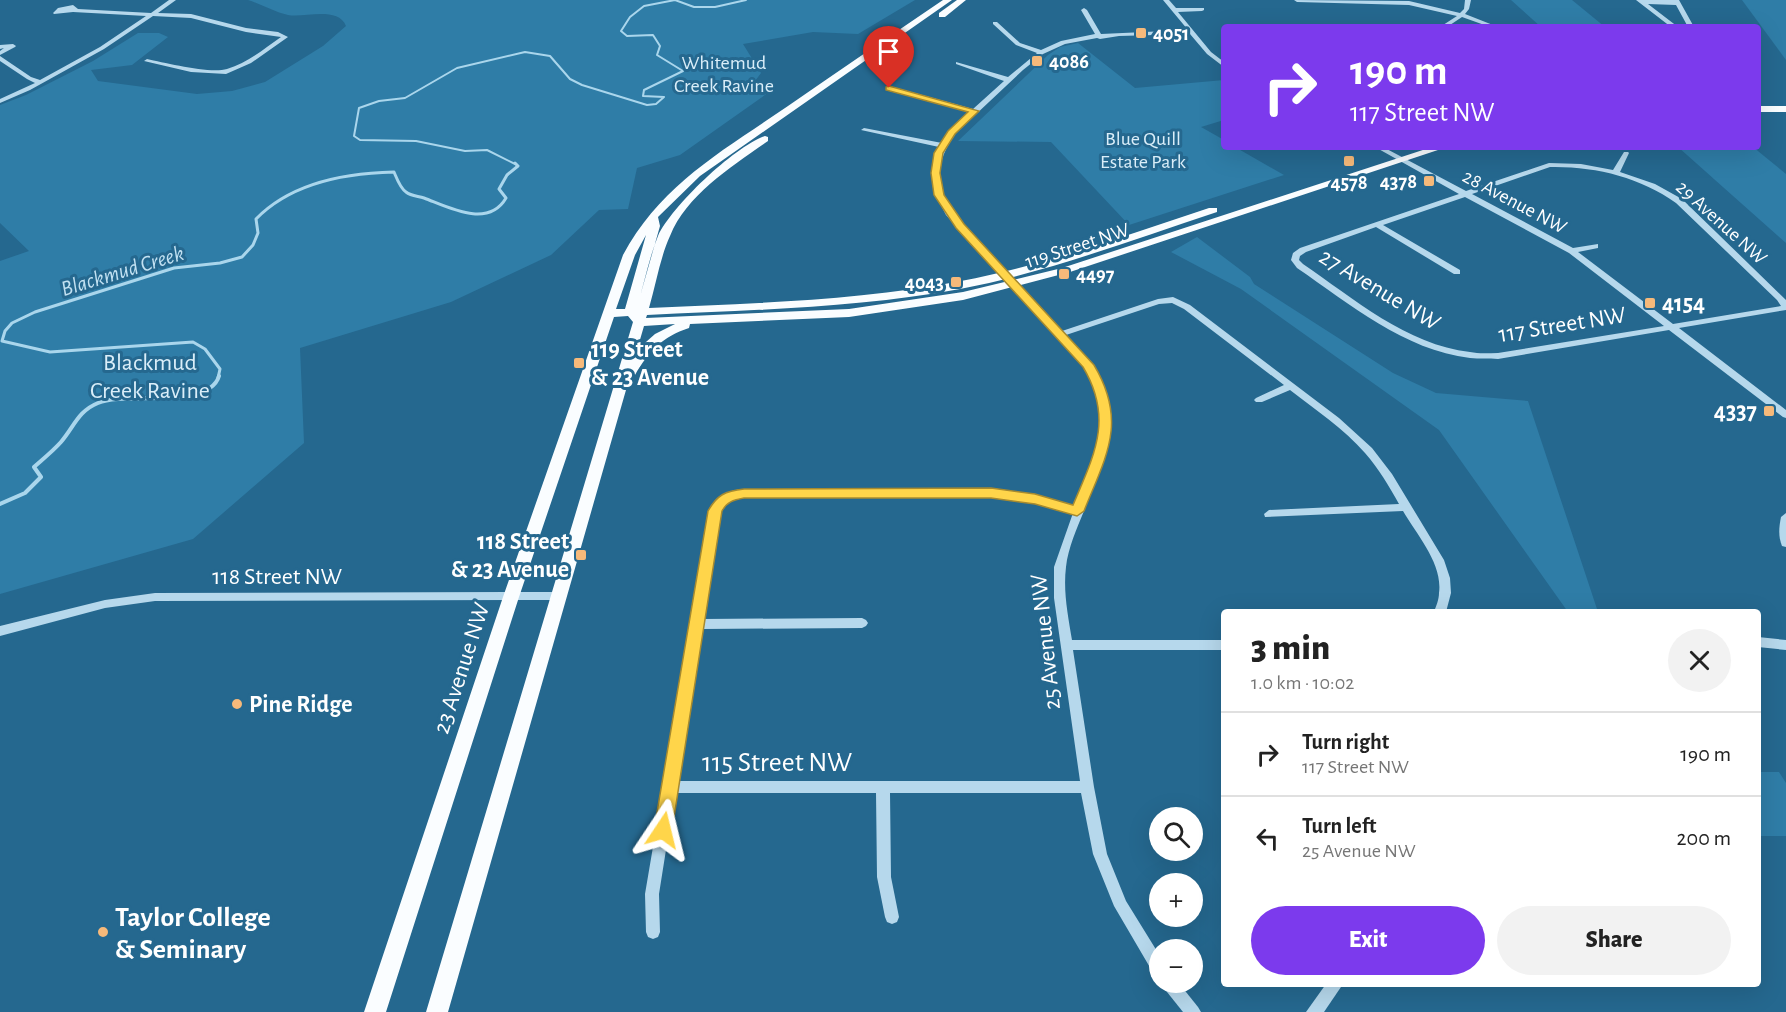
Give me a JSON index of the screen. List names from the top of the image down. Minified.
{"streets":{"main road":["119 Street NW","23 Avenue NW"],"street":["28 Avenue NW","29 Avenue NW","27 Avenue NW","117 Street NW","118 Street NW","25 Avenue NW","115 Street NW"]},"crossings":[["28 Avenue NW","119 Street NW"],["28 Avenue NW","117 Street NW"],["29 Avenue NW","117 Street NW"],["119 Street NW","25 Avenue NW"],["119 Street NW","23 Avenue NW"],["27 Avenue NW","117 Street NW"],["118 Street NW","23 Avenue NW"],["25 Avenue NW","115 Street NW"]],"water":["Blackmud Creek"],"parks":["Whitemud Creek Ravine","Blue Quill Estate Park","Blackmud Creek Ravine"],"places":{"transit":["4051","4086","4578","4378","4497","4043","4154","119 Street & 23 Avenue","4337","118 Street & 23 Avenue"],"other":["Pine Ridge","Taylor College & Seminary"]},"page":{"turn":["190 m","117 Street NW"],"heading":["3 min","1.0 km · 10:02"],"list":[{"name":"Turn right","note":"117 Street NW","value":"190 m"},{"name":"Turn left","note":"25 Avenue NW","value":"200 m"}],"map_buttons":["+","−"],"buttons":["Exit","Share"]}}
